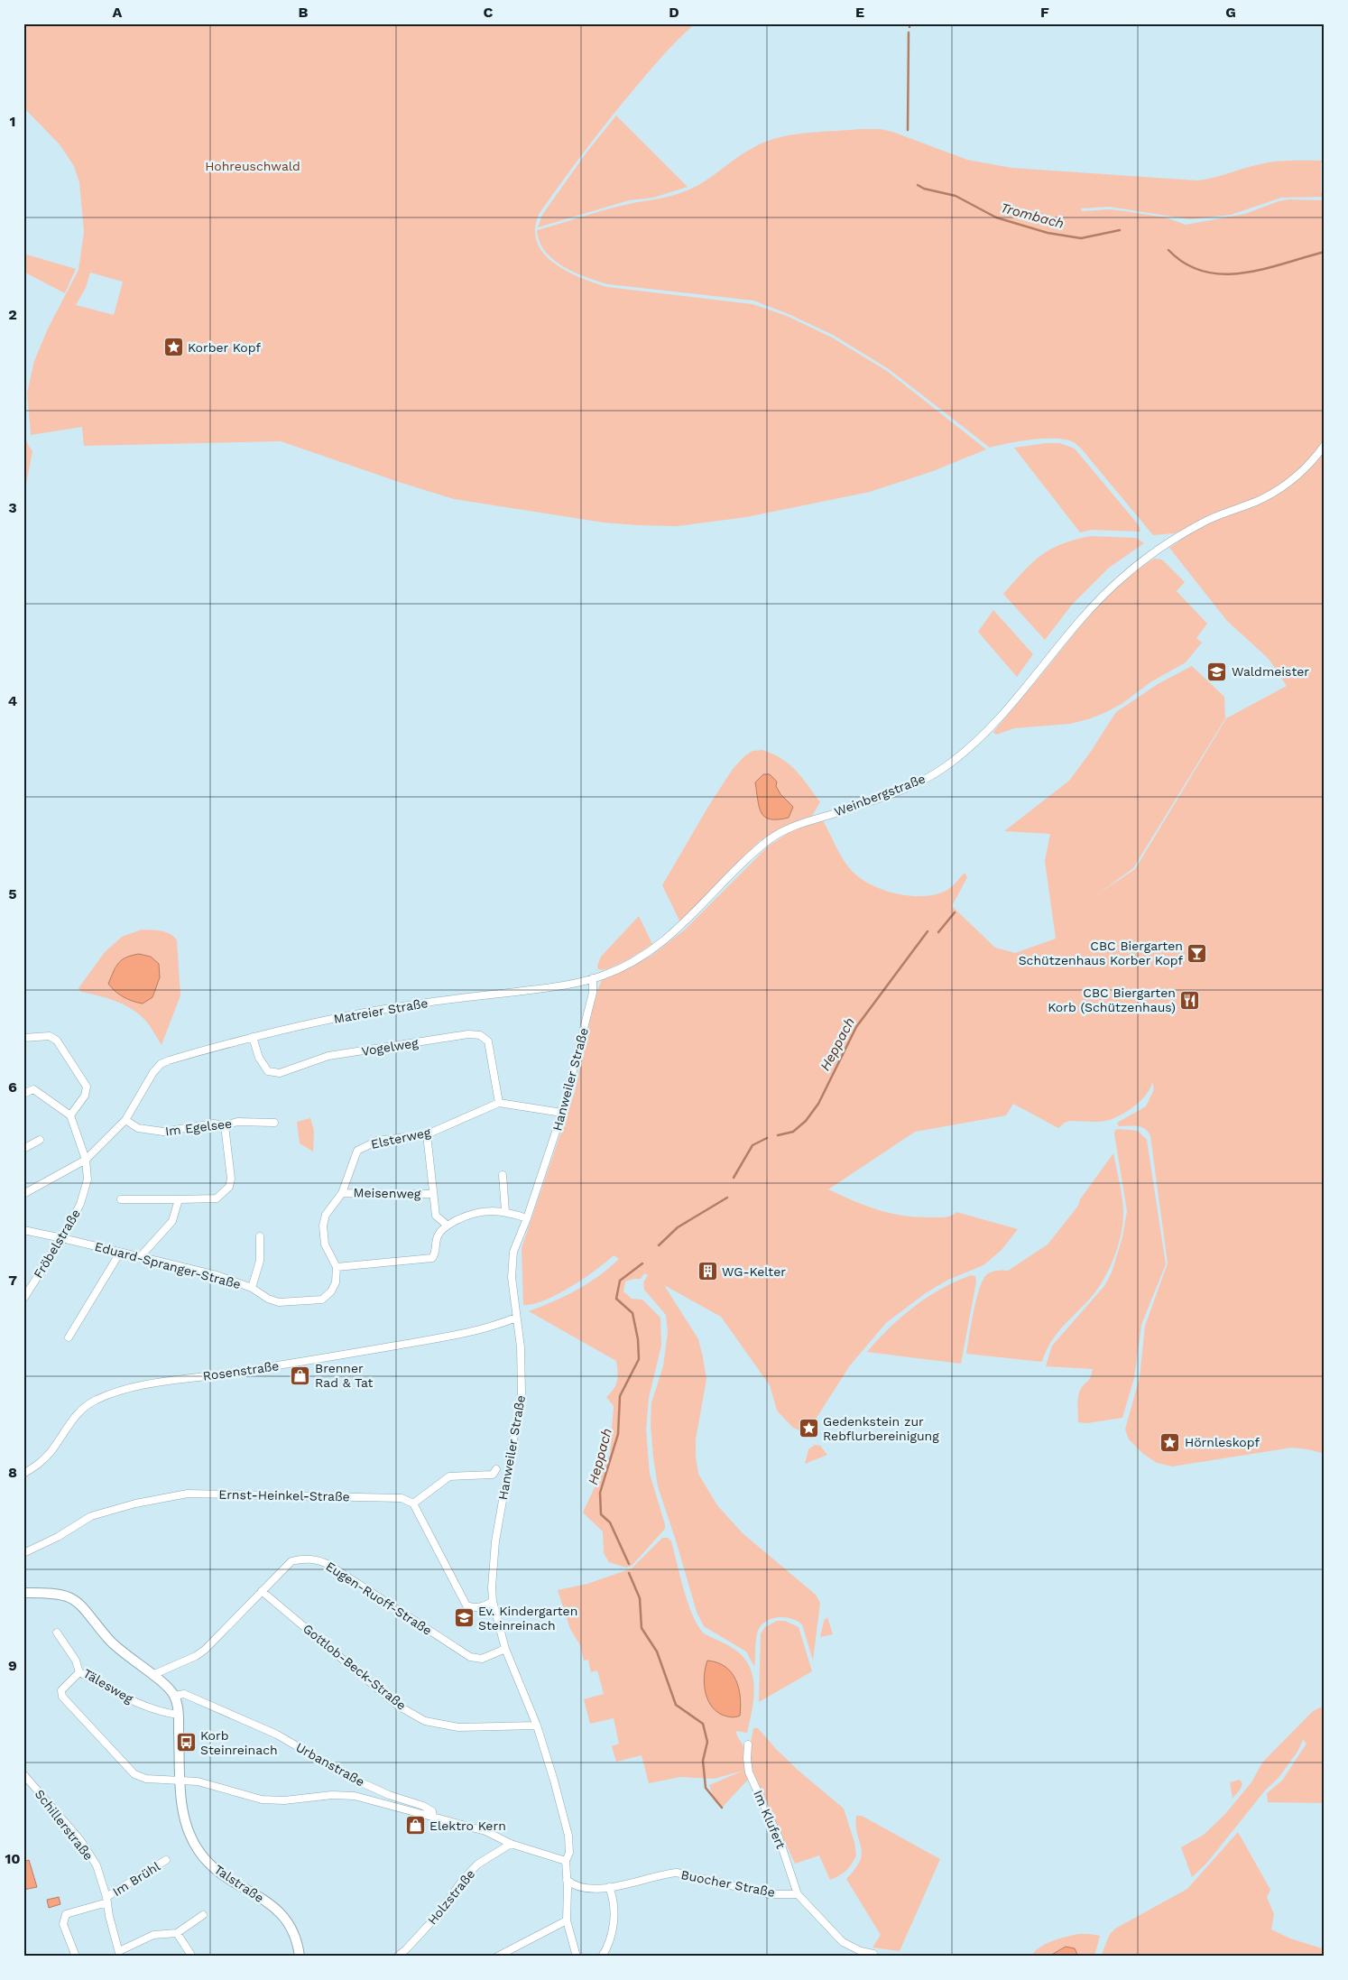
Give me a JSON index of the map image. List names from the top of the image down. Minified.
{"streets":{"street":["Weinbergstraße","Matreier Straße","Vogelweg","Hanweiler Straße","Im Egelsee","Elsterweg","Meisenweg","Fröbelstraße","Eduard-Spranger-Straße","Rosenstraße","Ernst-Heinkel-Straße","Eugen-Ruoff-Straße","Gottlob-Beck-Straße","Tälesweg","Urbanstraße","Im Klufert","Schillerstraße","Im Brühl","Talstraße","Buocher Straße","Holzstraße"]},"crossings":[["Weinbergstraße","Matreier Straße"],["Matreier Straße","Vogelweg"],["Matreier Straße","Hanweiler Straße"],["Matreier Straße","Im Egelsee"],["Vogelweg","Elsterweg"],["Hanweiler Straße","Rosenstraße"],["Hanweiler Straße","Eugen-Ruoff-Straße"],["Hanweiler Straße","Gottlob-Beck-Straße"],["Elsterweg","Meisenweg"],["Elsterweg","Eduard-Spranger-Straße"],["Fröbelstraße","Eduard-Spranger-Straße"],["Eugen-Ruoff-Straße","Gottlob-Beck-Straße"],["Tälesweg","Talstraße"],["Urbanstraße","Talstraße"],["Im Klufert","Buocher Straße"],["Schillerstraße","Im Brühl"]],"water":["Trombach","Heppach"],"parks":["Hohreuschwald"],"places":{"place":["Korber Kopf","Gedenkstein zur Rebflurbereinigung","Hörnleskopf"],"school or university":["Waldmeister","Ev. Kindergarten Steinreinach"],"bar":["CBC Biergarten Schützenhaus Korber Kopf"],"restaurant":["CBC Biergarten Korb (Schützenhaus)"],"building":["WG-Kelter"],"shop":["Brenner Rad & Tat","Elektro Kern"],"bus stop":["Korb Steinreinach"]},"grid":{"columns":["A","B","C","D","E","F","G"],"rows":["1","2","3","4","5","6","7","8","9","10"]}}
